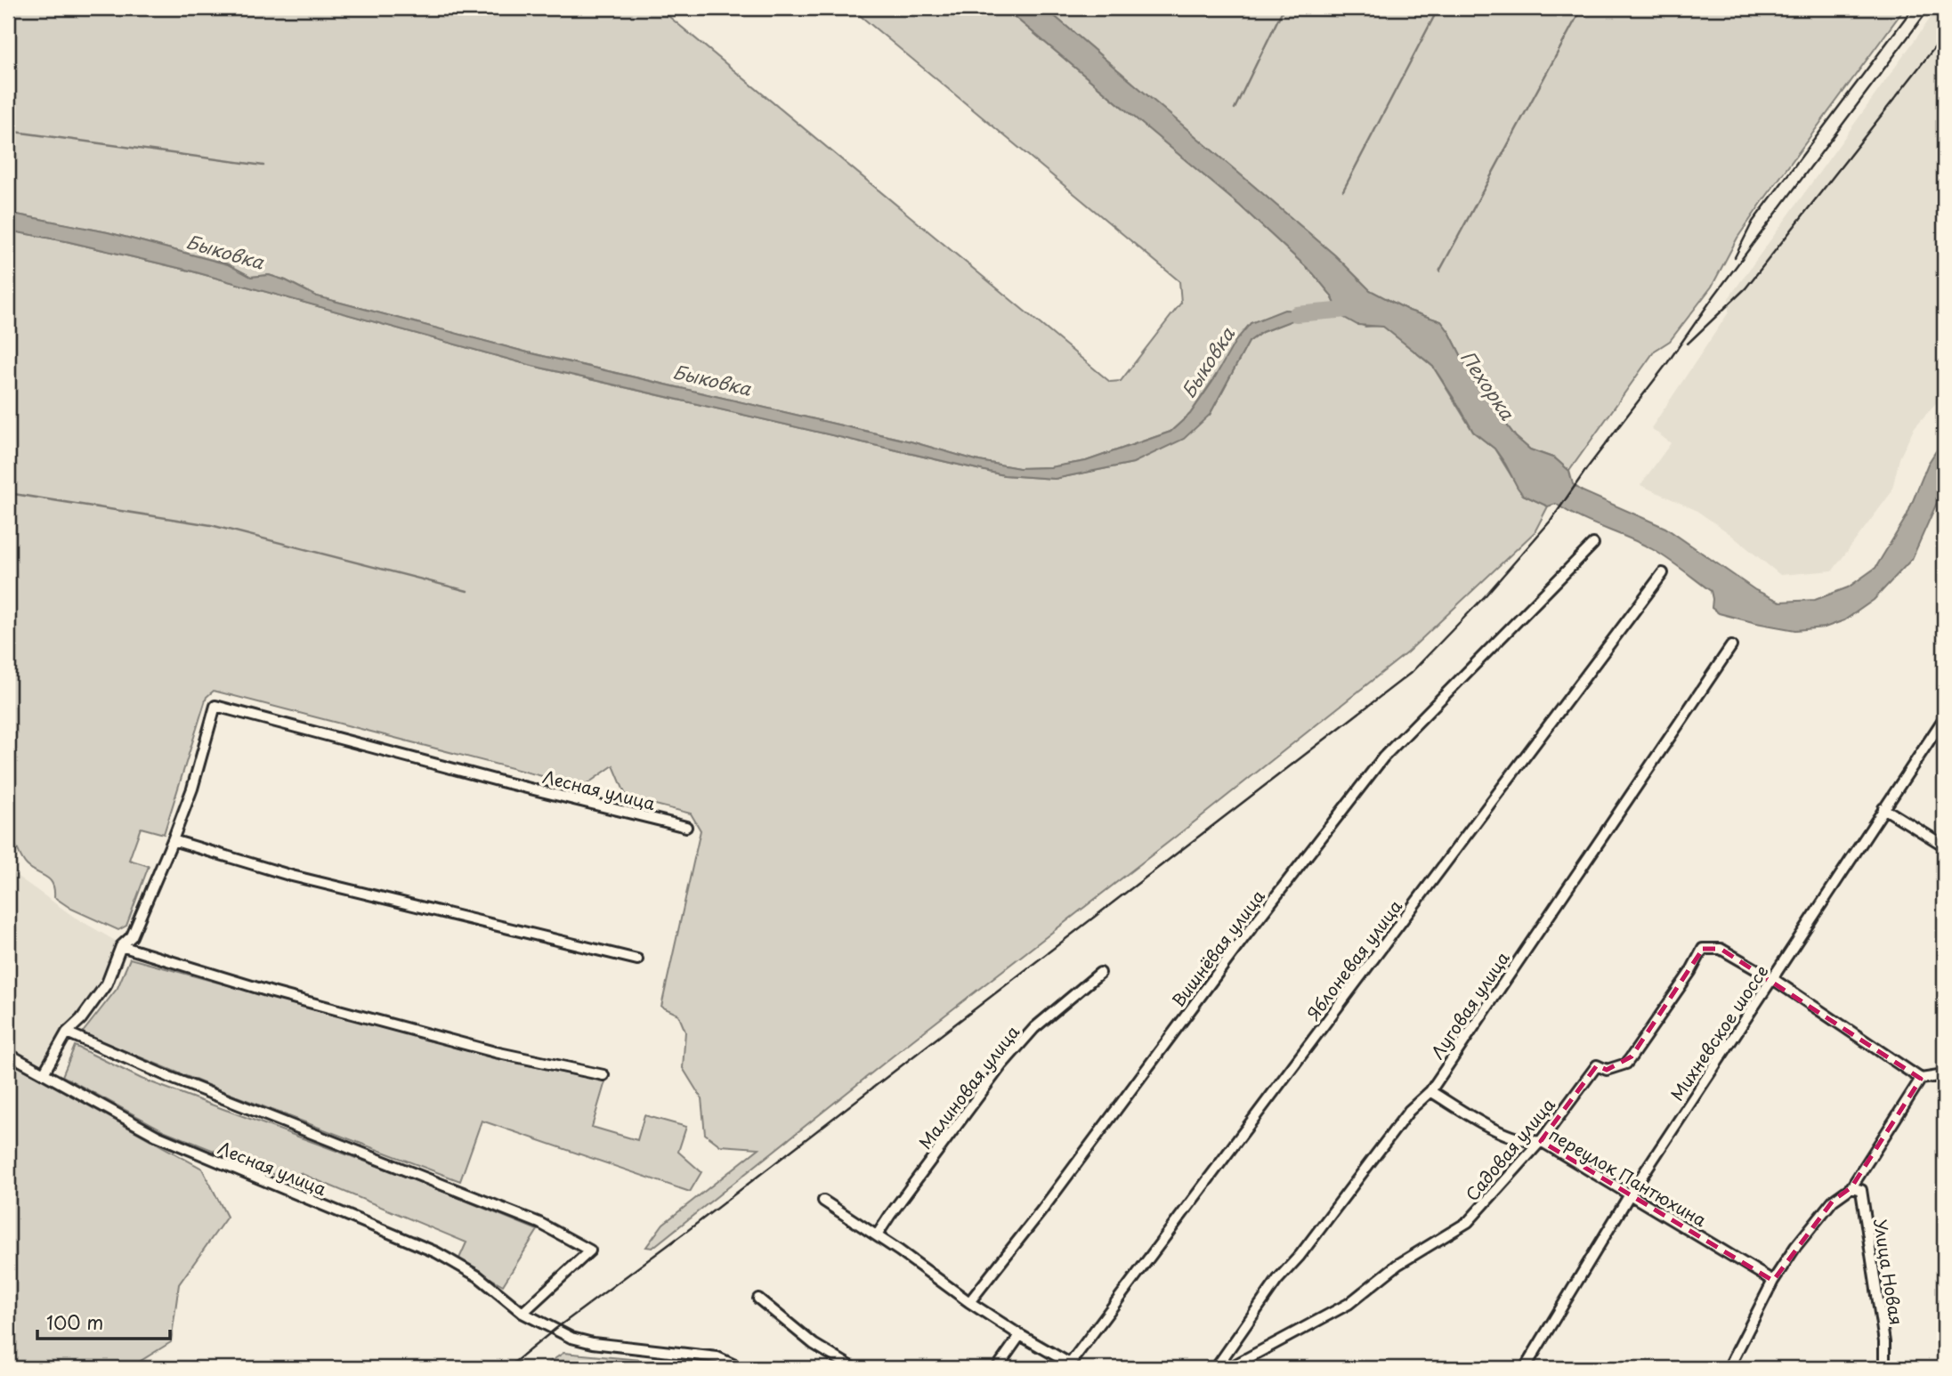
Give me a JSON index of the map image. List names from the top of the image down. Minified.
{"streets":{"street":["Лесная улица","Вишнёвая улица","Яблоневая улица","Луговая улица","Михневское шоссе","Малиновая улица","Садовая улица","переулок Пантюхина","Улица Новая"]},"crossings":[["Луговая улица","переулок Пантюхина"],["Михневское шоссе","Садовая улица"],["Михневское шоссе","переулок Пантюхина"],["Садовая улица","переулок Пантюхина"]],"water":["Быковка","Пехорка"],"scale_bar":"100 m"}
